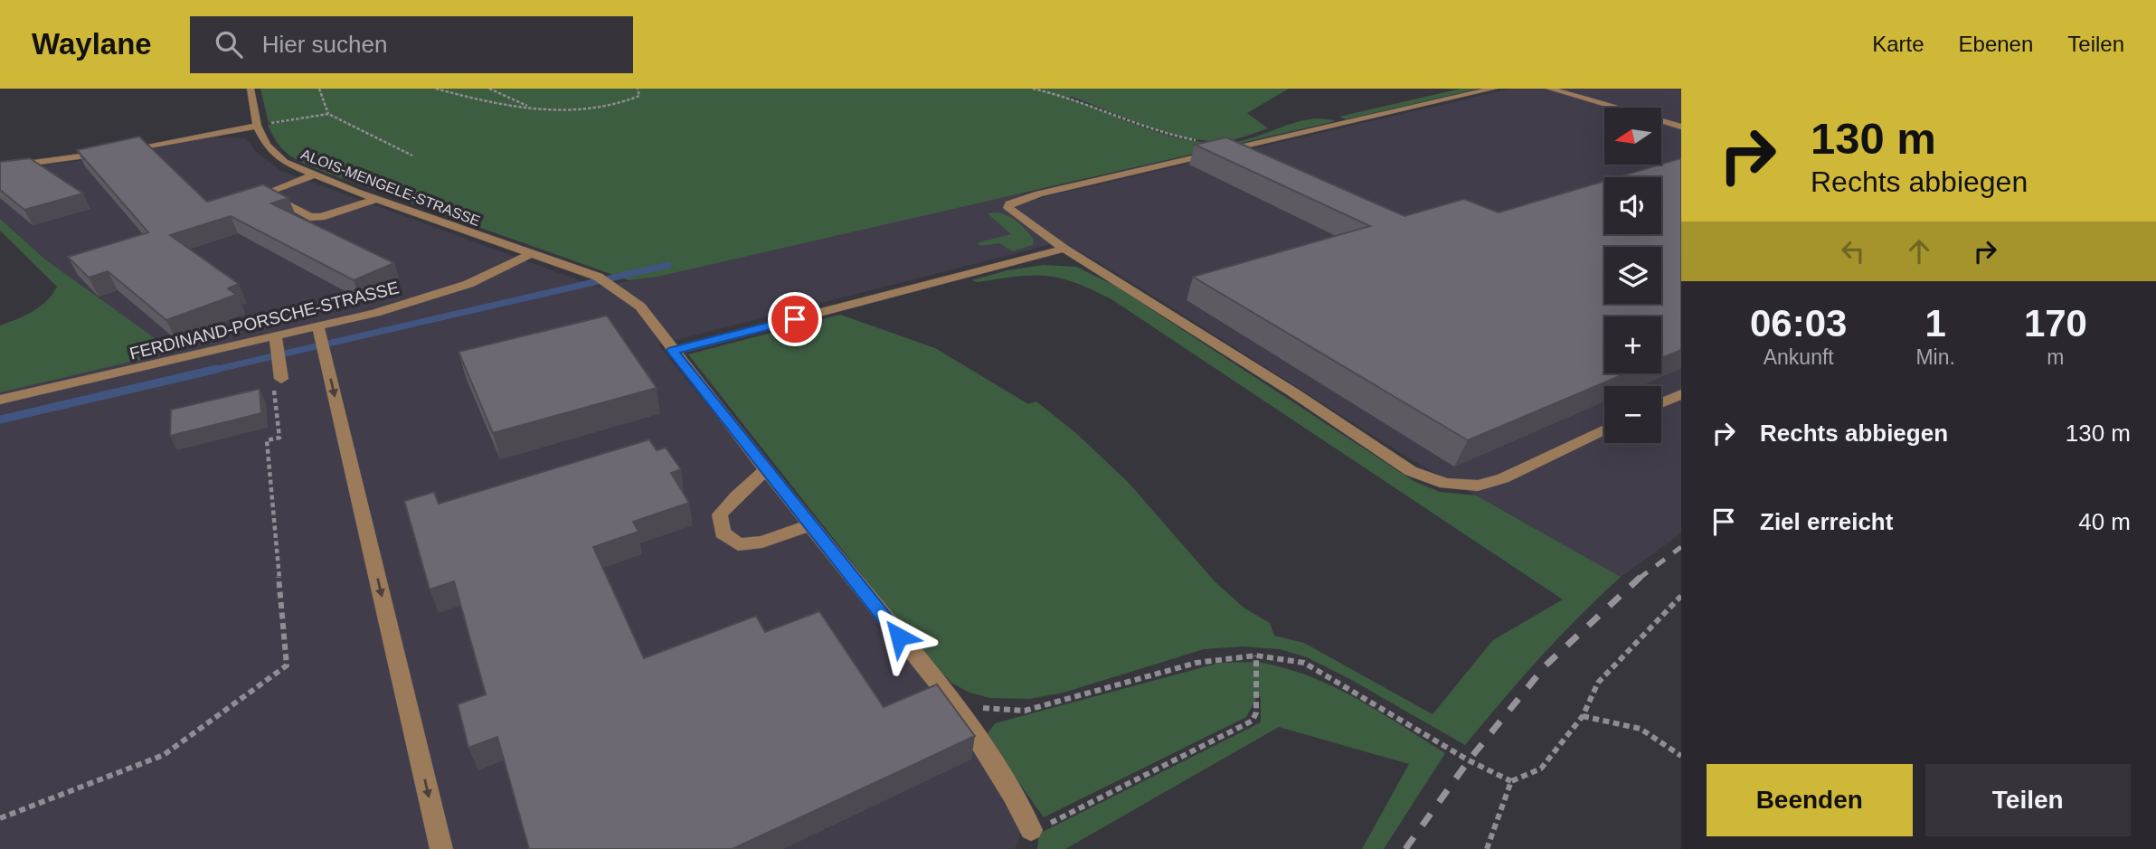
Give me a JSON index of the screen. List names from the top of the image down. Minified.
{"streets":{"street":["ALOIS-MENGELE-STRASSE","FERDINAND-PORSCHE-STRASSE"]},"crossings":[["ALOIS-MENGELE-STRASSE","FERDINAND-PORSCHE-STRASSE"]],"north":"left","page":{"header":"Waylane","search":"Hier suchen","nav":["Karte","Ebenen","Teilen"],"turn":["130 m","Rechts abbiegen"],"map_buttons":["+","−"],"eta":["06:03","Ankunft","1","Min.","170","m"],"list":[{"name":"Rechts abbiegen","value":"130 m"},{"name":"Ziel erreicht","value":"40 m"}],"buttons":["Beenden","Teilen"]}}
